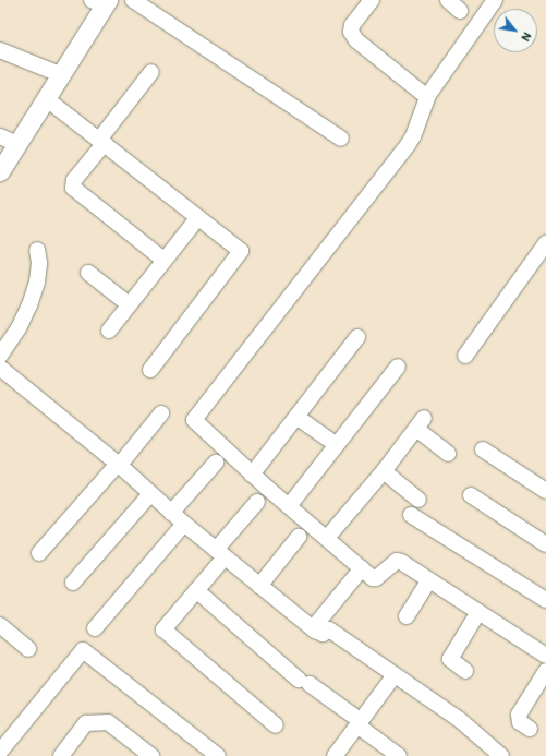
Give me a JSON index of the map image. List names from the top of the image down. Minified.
{"north":"bottom right"}
